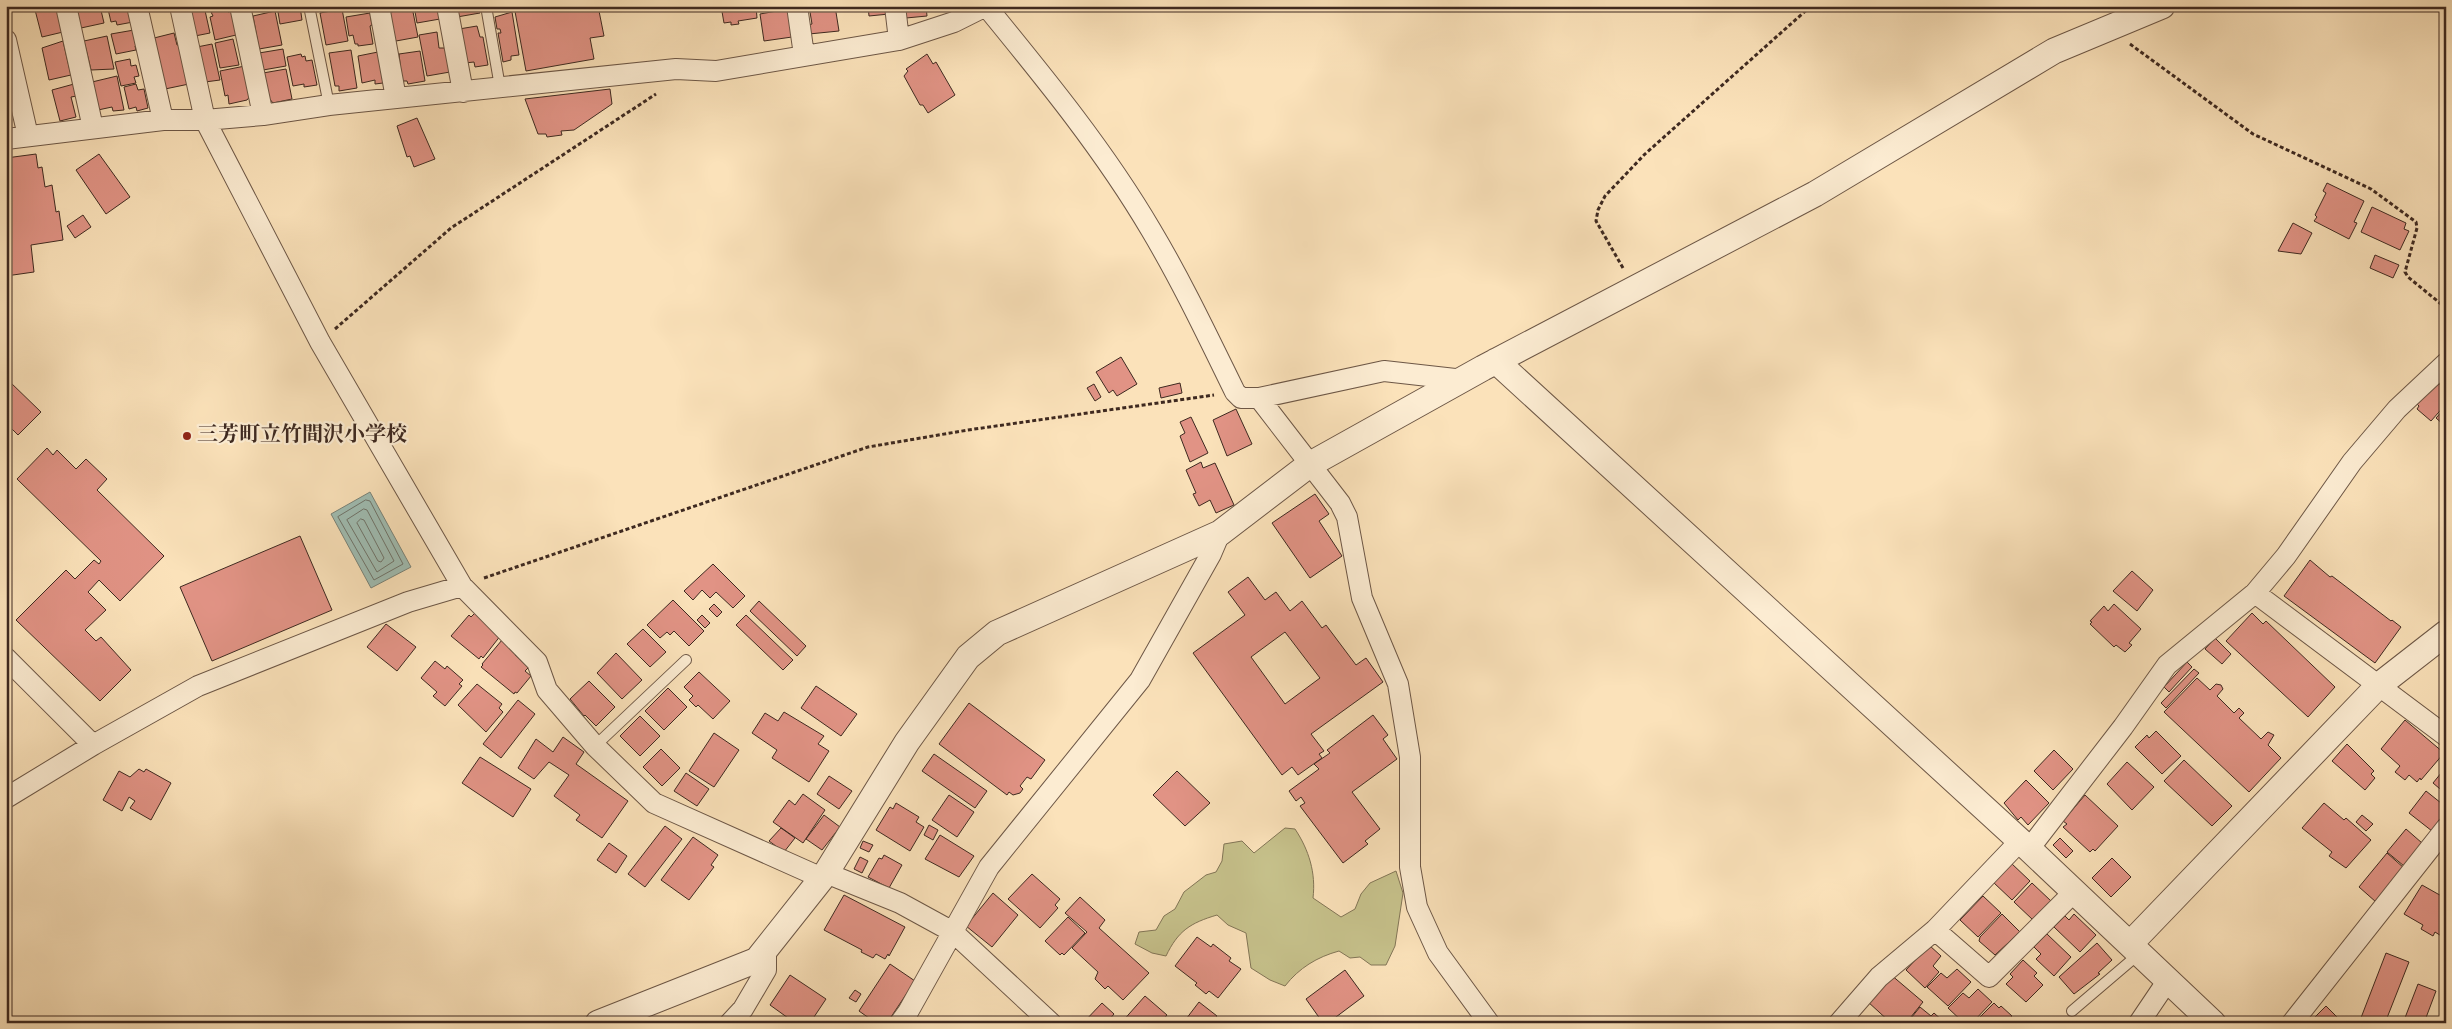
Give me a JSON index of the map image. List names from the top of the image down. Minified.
{"places":["三芳町立竹間沢小学校"]}
